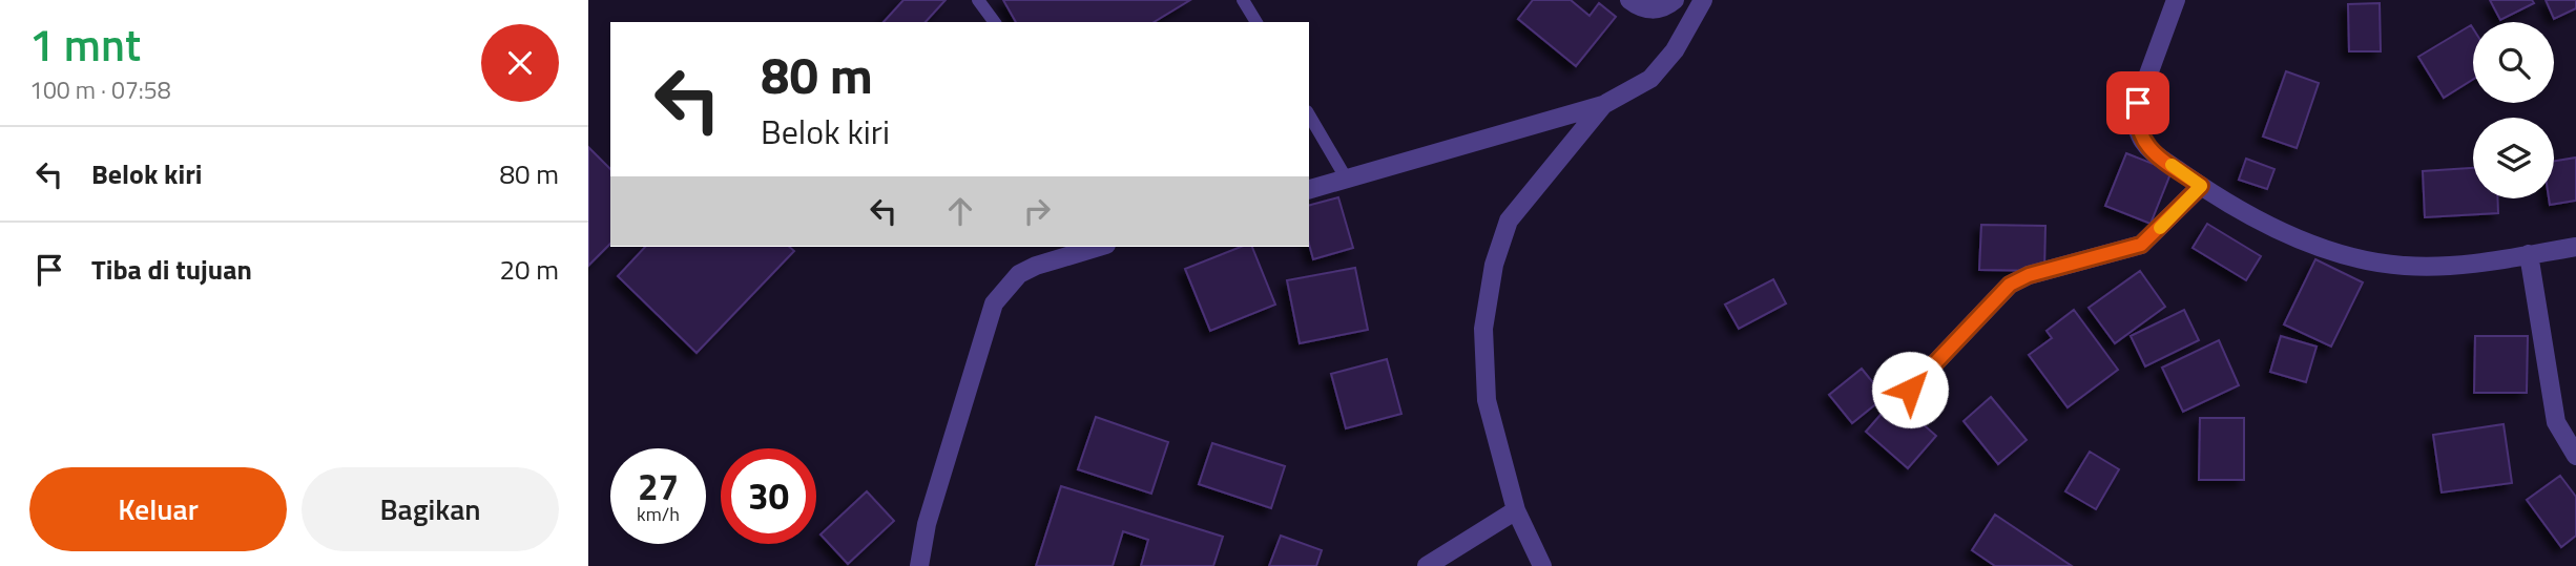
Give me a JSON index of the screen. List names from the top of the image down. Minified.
{"page":{"heading":["1 mnt","100 m · 07:58"],"turn":["80 m","Belok kiri"],"list":[{"name":"Belok kiri","value":"80 m"},{"name":"Tiba di tujuan","value":"20 m"}],"speed":"27 km/h","limit":"30","buttons":["Keluar","Bagikan"]}}
